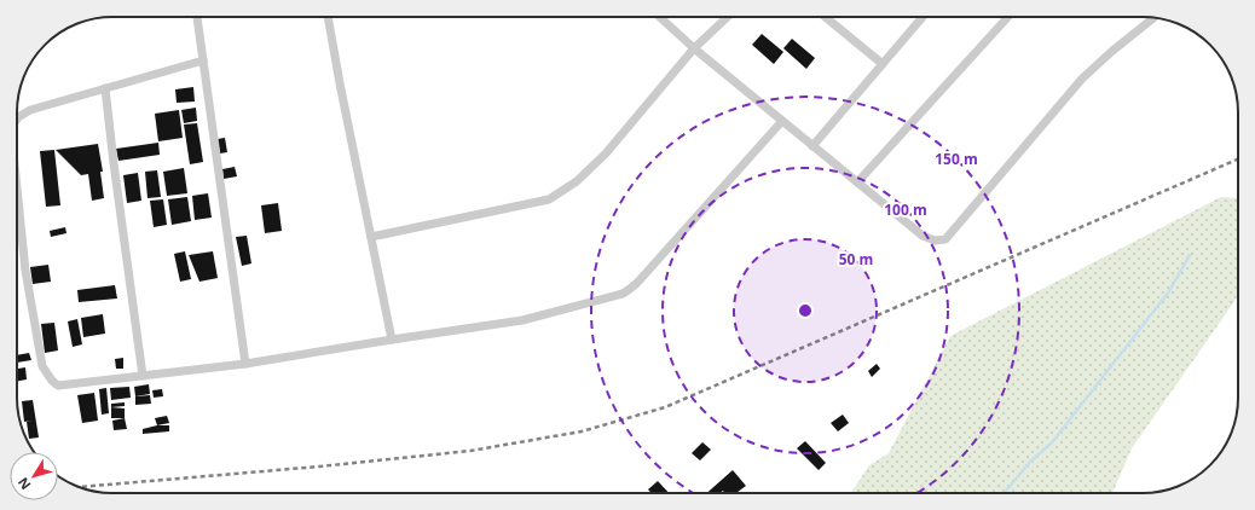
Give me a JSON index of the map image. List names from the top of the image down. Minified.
{"north":"bottom left","rings":["150 m","100 m","50 m"]}
